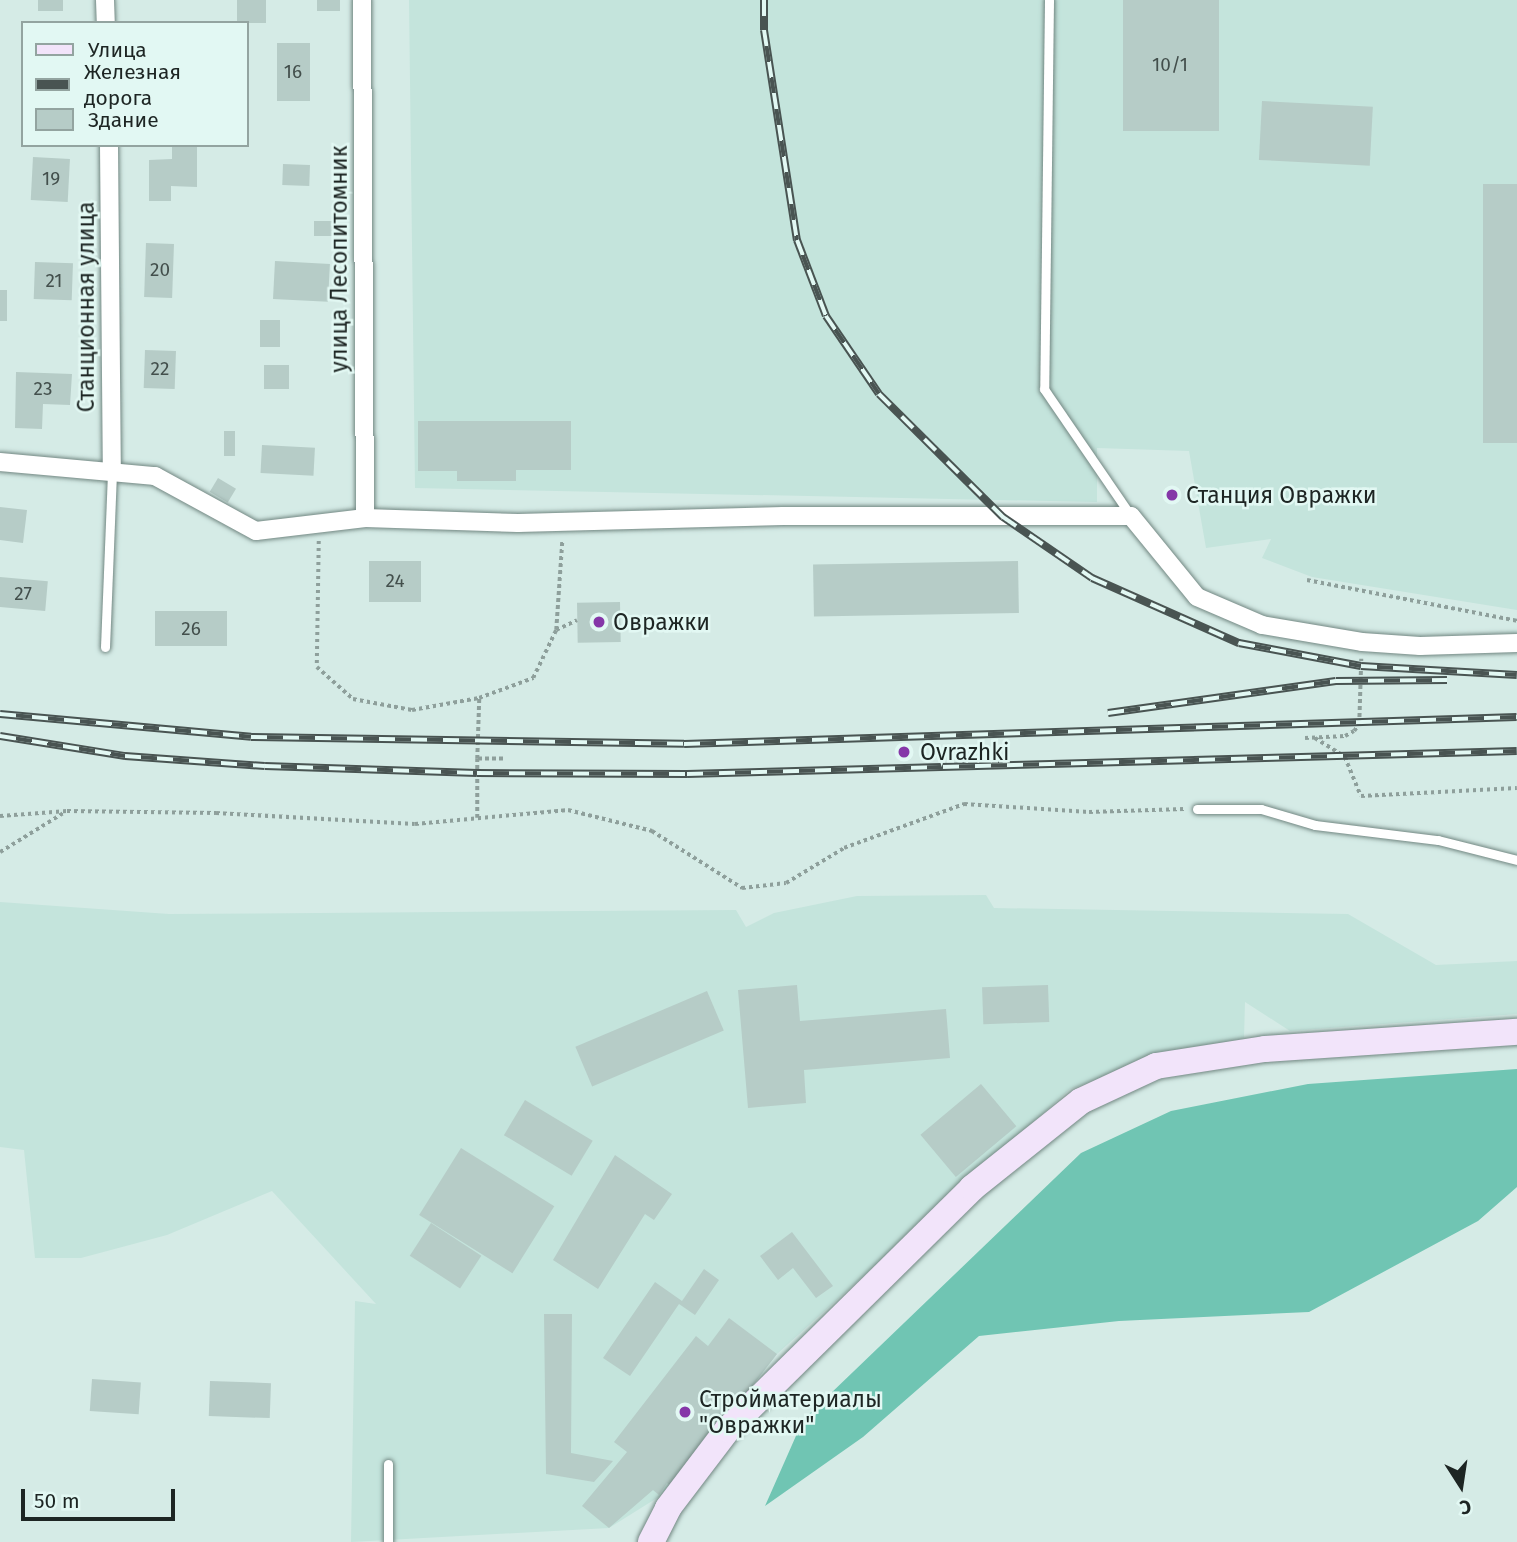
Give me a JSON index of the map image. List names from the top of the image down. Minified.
{"streets":{"street":["улица Лесопитомник","Станционная улица"]},"places":["Станция Овражки","Овражки","Ovrazhki","Стройматериалы \"Овражки\""],"house_numbers":["10/1","16","19","20","21","22","23","24","27","26"],"legend":["Улица","Железная дорога","Здание"],"scale_bar":"50 m","north":"bottom"}
